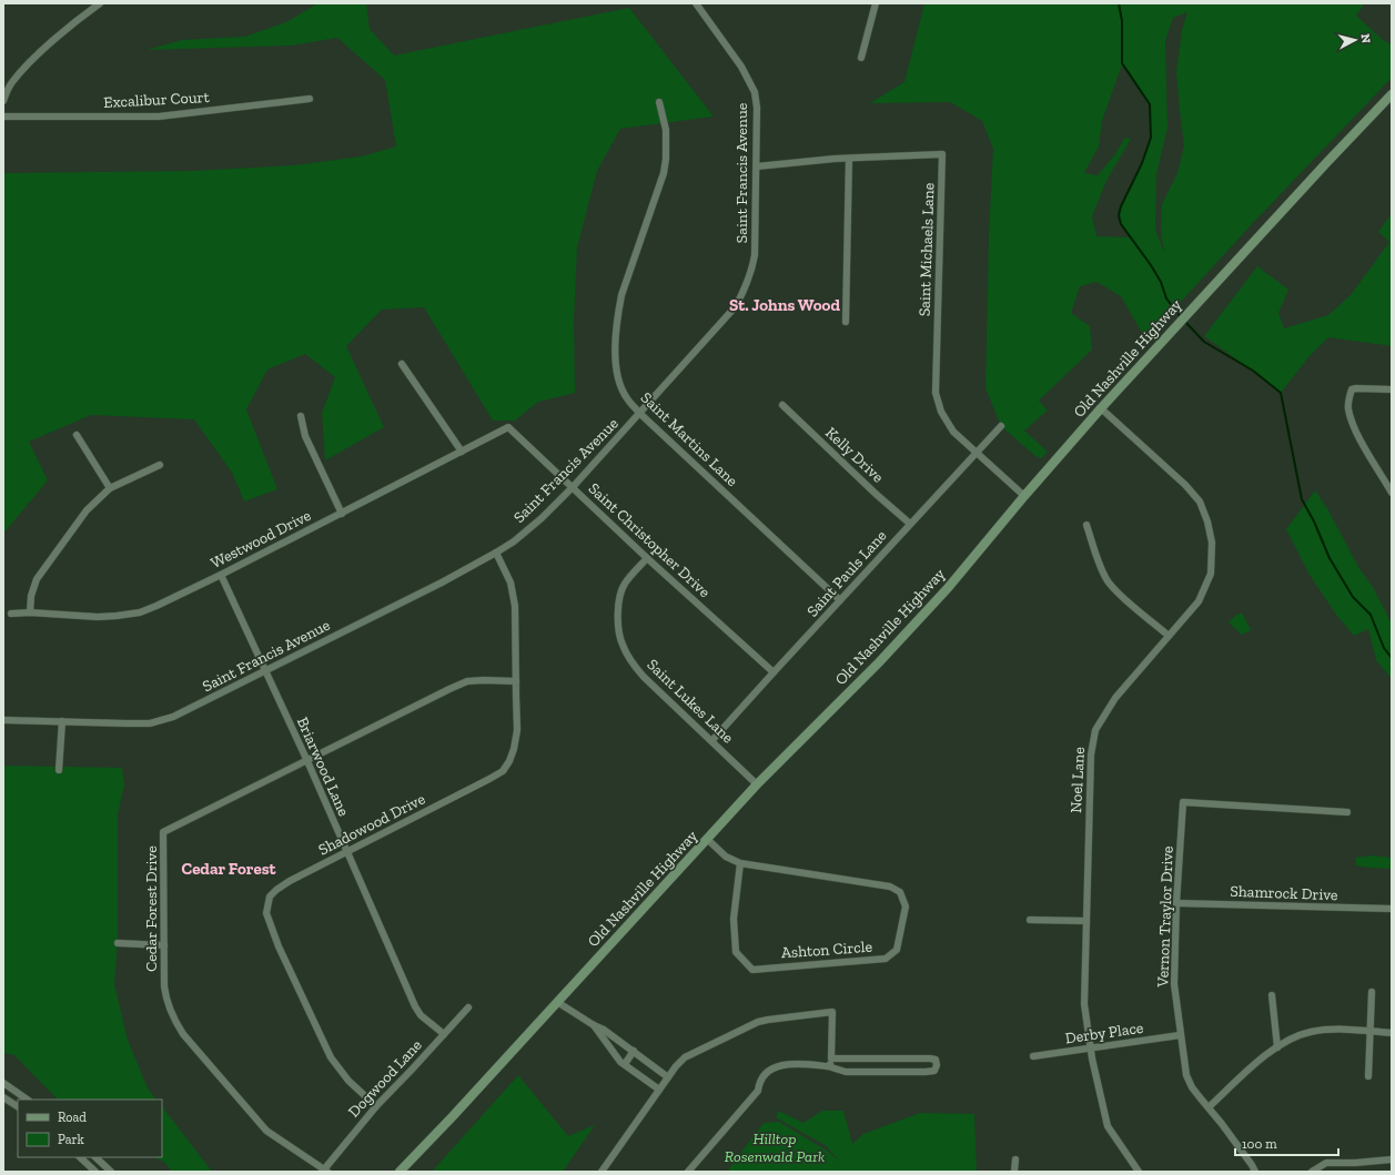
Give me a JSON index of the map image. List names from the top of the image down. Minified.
{"streets":{"main road":["Old Nashville Highway"],"street":["Excalibur Court","Saint Francis Avenue","Saint Michaels Lane","Saint Martins Lane","Kelly Drive","Westwood Drive","Saint Christopher Drive","Saint Pauls Lane","Saint Lukes Lane","Briarwood Lane","Noel Lane","Shadowood Drive","Shamrock Drive","Cedar Forest Drive","Vernon Traylor Drive","Ashton Circle","Derby Place","Dogwood Lane"]},"crossings":[["Saint Francis Avenue","Saint Michaels Lane"],["Saint Francis Avenue","Saint Martins Lane"],["Saint Francis Avenue","Saint Christopher Drive"],["Saint Francis Avenue","Briarwood Lane"],["Saint Francis Avenue","Shadowood Drive"],["Saint Michaels Lane","Old Nashville Highway"],["Saint Michaels Lane","Saint Pauls Lane"],["Old Nashville Highway","Saint Lukes Lane"],["Old Nashville Highway","Noel Lane"],["Old Nashville Highway","Ashton Circle"],["Saint Martins Lane","Saint Pauls Lane"],["Kelly Drive","Saint Pauls Lane"],["Westwood Drive","Saint Christopher Drive"],["Westwood Drive","Briarwood Lane"],["Saint Christopher Drive","Saint Pauls Lane"],["Saint Christopher Drive","Saint Lukes Lane"],["Saint Pauls Lane","Saint Lukes Lane"],["Briarwood Lane","Shadowood Drive"],["Briarwood Lane","Cedar Forest Drive"],["Briarwood Lane","Dogwood Lane"],["Noel Lane","Derby Place"],["Shadowood Drive","Cedar Forest Drive"],["Shadowood Drive","Dogwood Lane"],["Shamrock Drive","Vernon Traylor Drive"],["Cedar Forest Drive","Dogwood Lane"],["Vernon Traylor Drive","Derby Place"]],"districts":["St. Johns Wood","Cedar Forest"],"parks":["Hilltop Rosenwald Park"],"legend":["Road","Park"],"scale_bar":"100 m","north":"right"}
